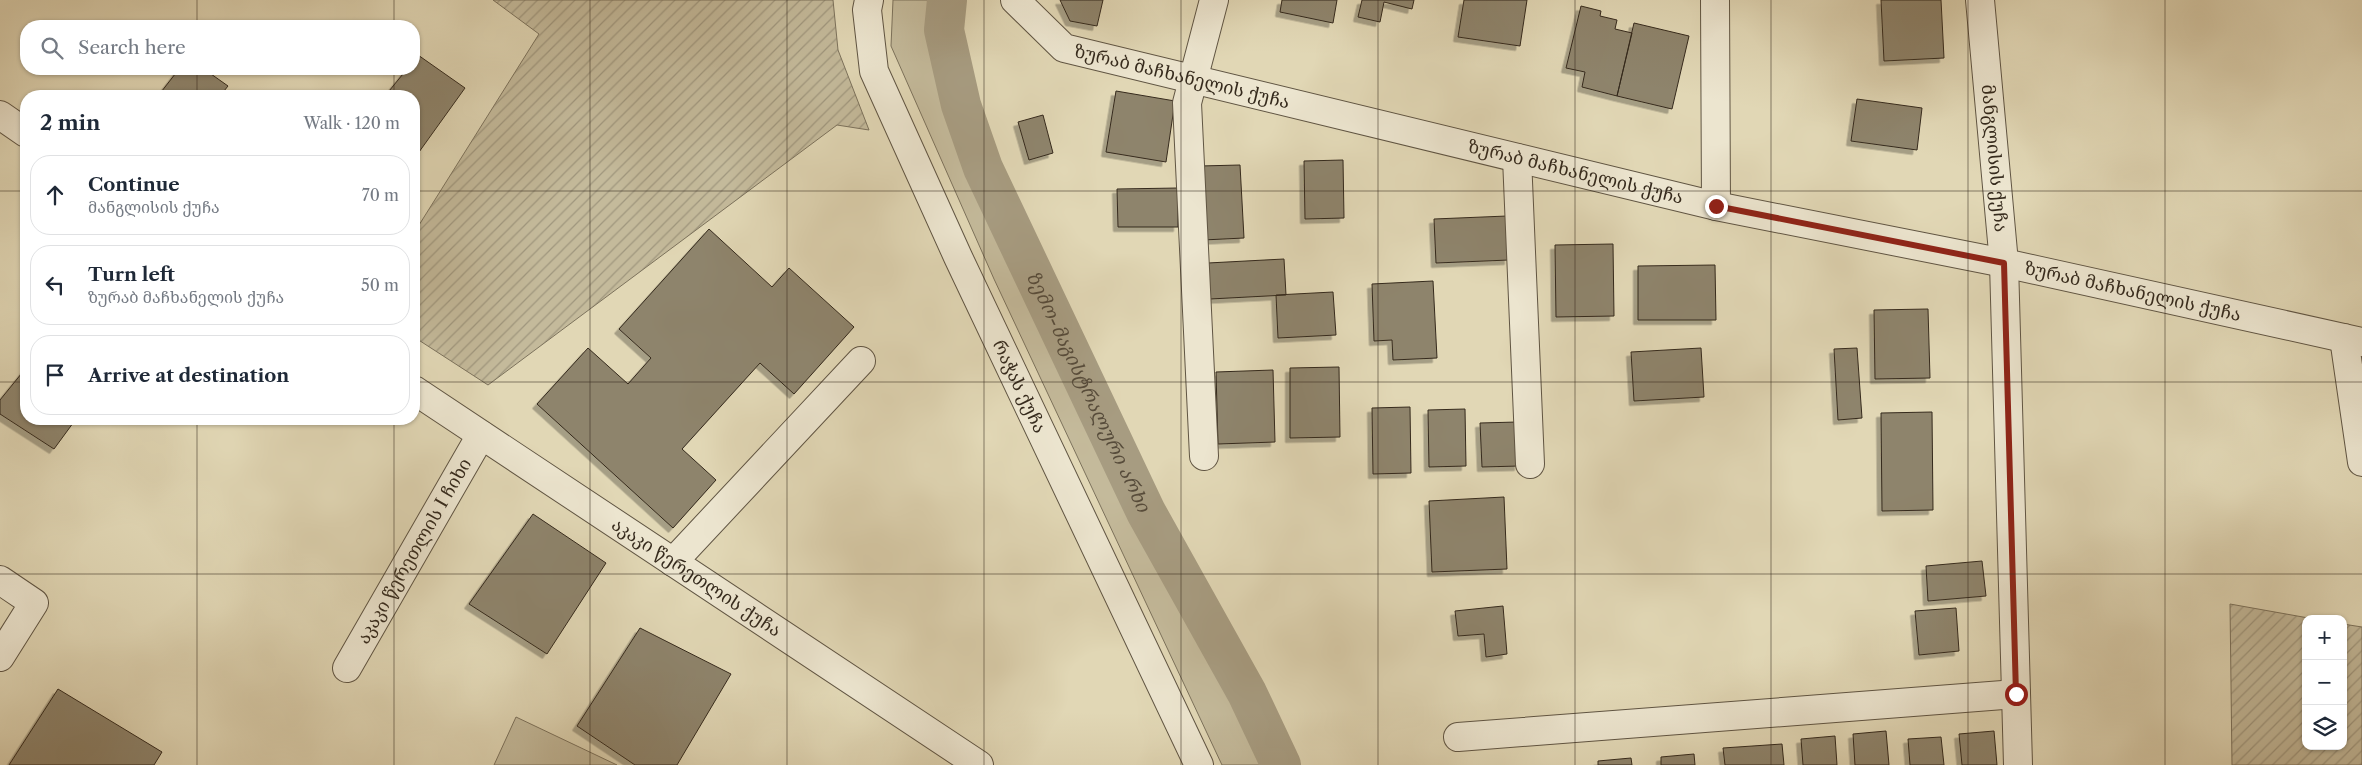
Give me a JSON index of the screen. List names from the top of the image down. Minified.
{"streets":{"street":["ზურაბ მაჩხანელის ქუჩა","მანგლისის ქუჩა","რაჭას ქუჩა","აკაკი წერეთლის I ჩიხი","აკაკი წერეთლის ქუჩა"]},"crossings":[["ზურაბ მაჩხანელის ქუჩა","მანგლისის ქუჩა"],["აკაკი წერეთლის I ჩიხი","აკაკი წერეთლის ქუჩა"]],"water":["ზემო-მაგისტრალური არხი"],"page":{"search":"Search here","heading":["2 min","Walk · 120 m"],"list":[["Continue","მანგლისის ქუჩა","70 m"],["Turn left","ზურაბ მაჩხანელის ქუჩა","50 m"],"Arrive at destination"],"map_buttons":["+","−"]}}
